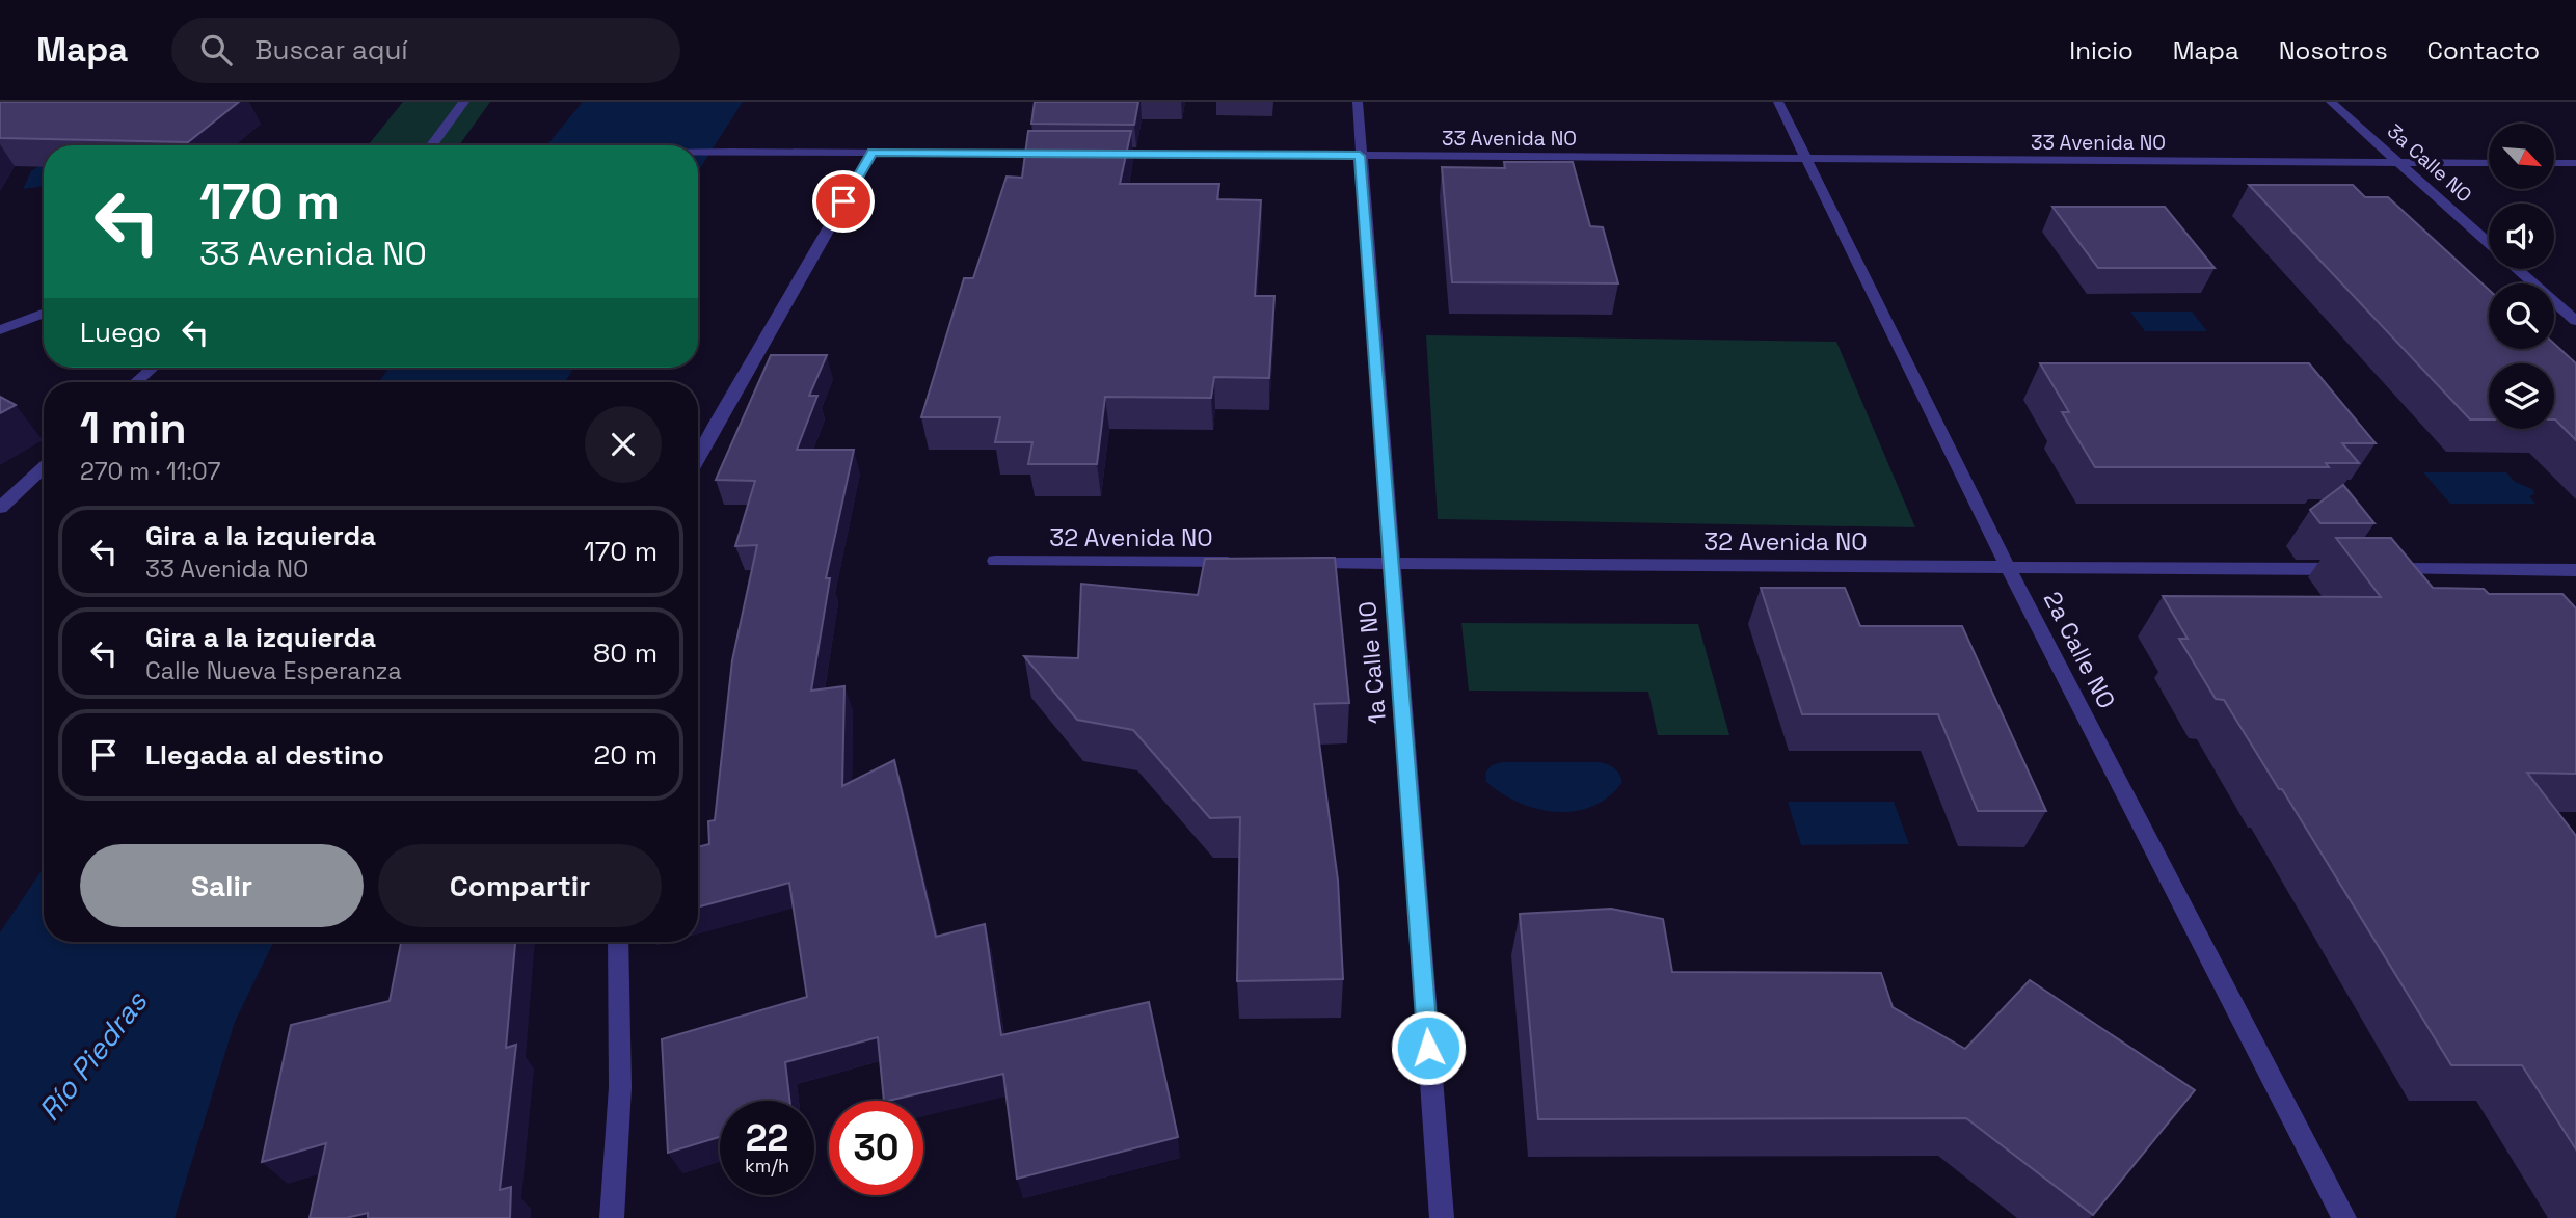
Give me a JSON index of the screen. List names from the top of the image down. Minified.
{"streets":{"street":["33 Avenida NO","3a Calle NO","32 Avenida NO","2a Calle NO","1a Calle NO"]},"crossings":[["33 Avenida NO","3a Calle NO"],["33 Avenida NO","2a Calle NO"],["33 Avenida NO","1a Calle NO"],["32 Avenida NO","2a Calle NO"],["32 Avenida NO","1a Calle NO"]],"water":["Río Piedras"],"north":"bottom right","page":{"header":"Mapa","search":"Buscar aquí","nav":["Inicio","Mapa","Nosotros","Contacto"],"turn":["170 m","33 Avenida NO"],"then":"Luego","heading":["1 min","270 m · 11:07"],"list":[{"name":"Gira a la izquierda","note":"33 Avenida NO","value":"170 m"},{"name":"Gira a la izquierda","note":"Calle Nueva Esperanza","value":"80 m"},{"name":"Llegada al destino","value":"20 m"}],"buttons":["Salir","Compartir"],"speed":"22 km/h","limit":"30"}}
